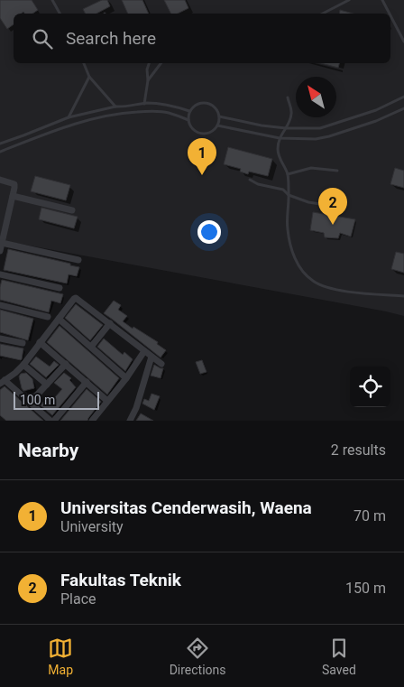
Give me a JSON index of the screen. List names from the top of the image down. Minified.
{"scale_bar":"100 m","north":"top left","page":{"search":"Search here","pins":["1","2"],"scale":"100 m","heading":["Nearby","2 results"],"list":[{"mark":"1","name":"Universitas Cenderwasih, Waena","note":"University","value":"70 m"},{"mark":"2","name":"Fakultas Teknik","note":"Place","value":"150 m"}],"nav":["Map","Directions","Saved"]}}
